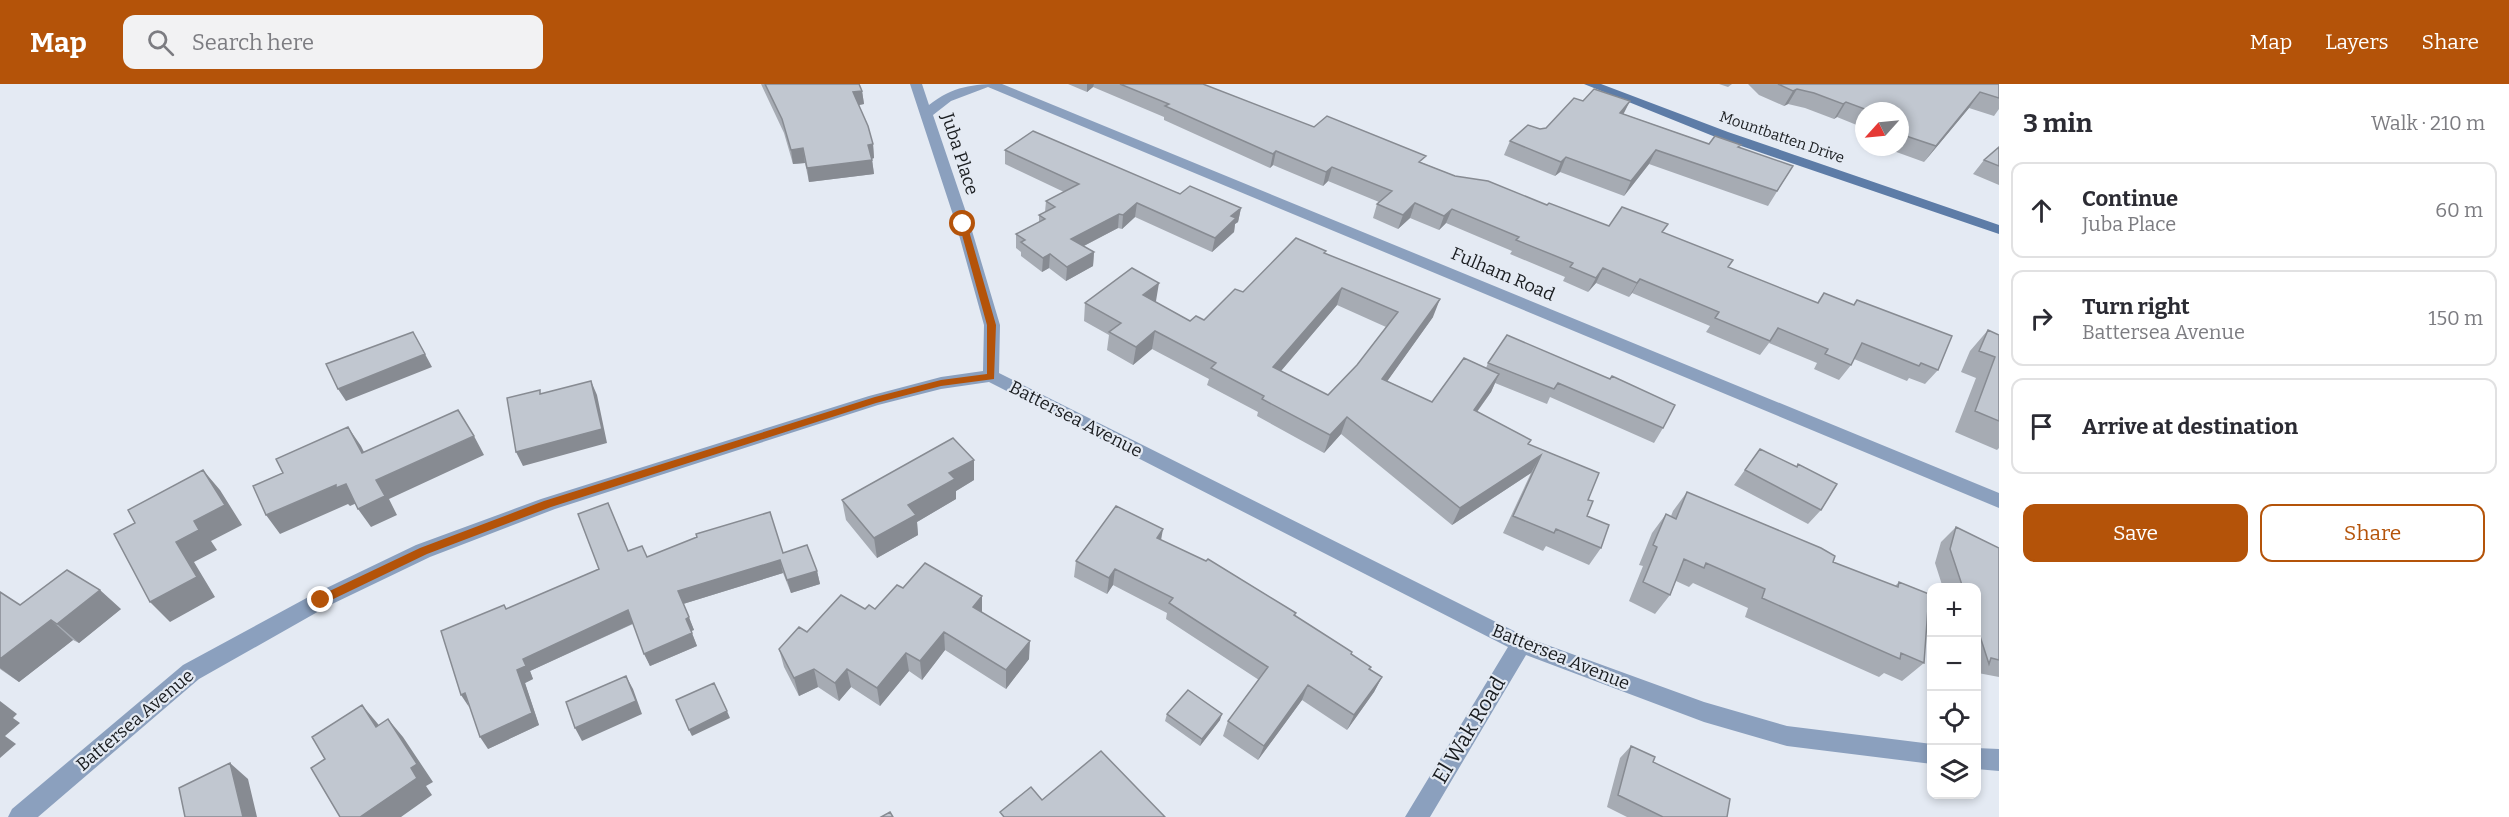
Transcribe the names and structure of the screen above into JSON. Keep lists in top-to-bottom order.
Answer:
{
  "streets": {
    "main road": ["Mountbatten Drive"],
    "street": [
      "Juba Place",
      "Fulham Road",
      "Battersea Avenue",
      "El Wak Road"
    ]
  },
  "crossings": [
    ["Juba Place", "Battersea Avenue"],
    ["Battersea Avenue", "El Wak Road"]
  ],
  "north": "bottom left",
  "page": {
    "header": "Map",
    "search": "Search here",
    "nav": ["Map", "Layers", "Share"],
    "heading": ["3 min", "Walk · 210 m"],
    "list": [
      ["Continue", "Juba Place", "60 m"],
      ["Turn right", "Battersea Avenue", "150 m"],
      "Arrive at destination"
    ],
    "buttons": ["Save", "Share"],
    "map_buttons": ["+", "−"]
  }
}
